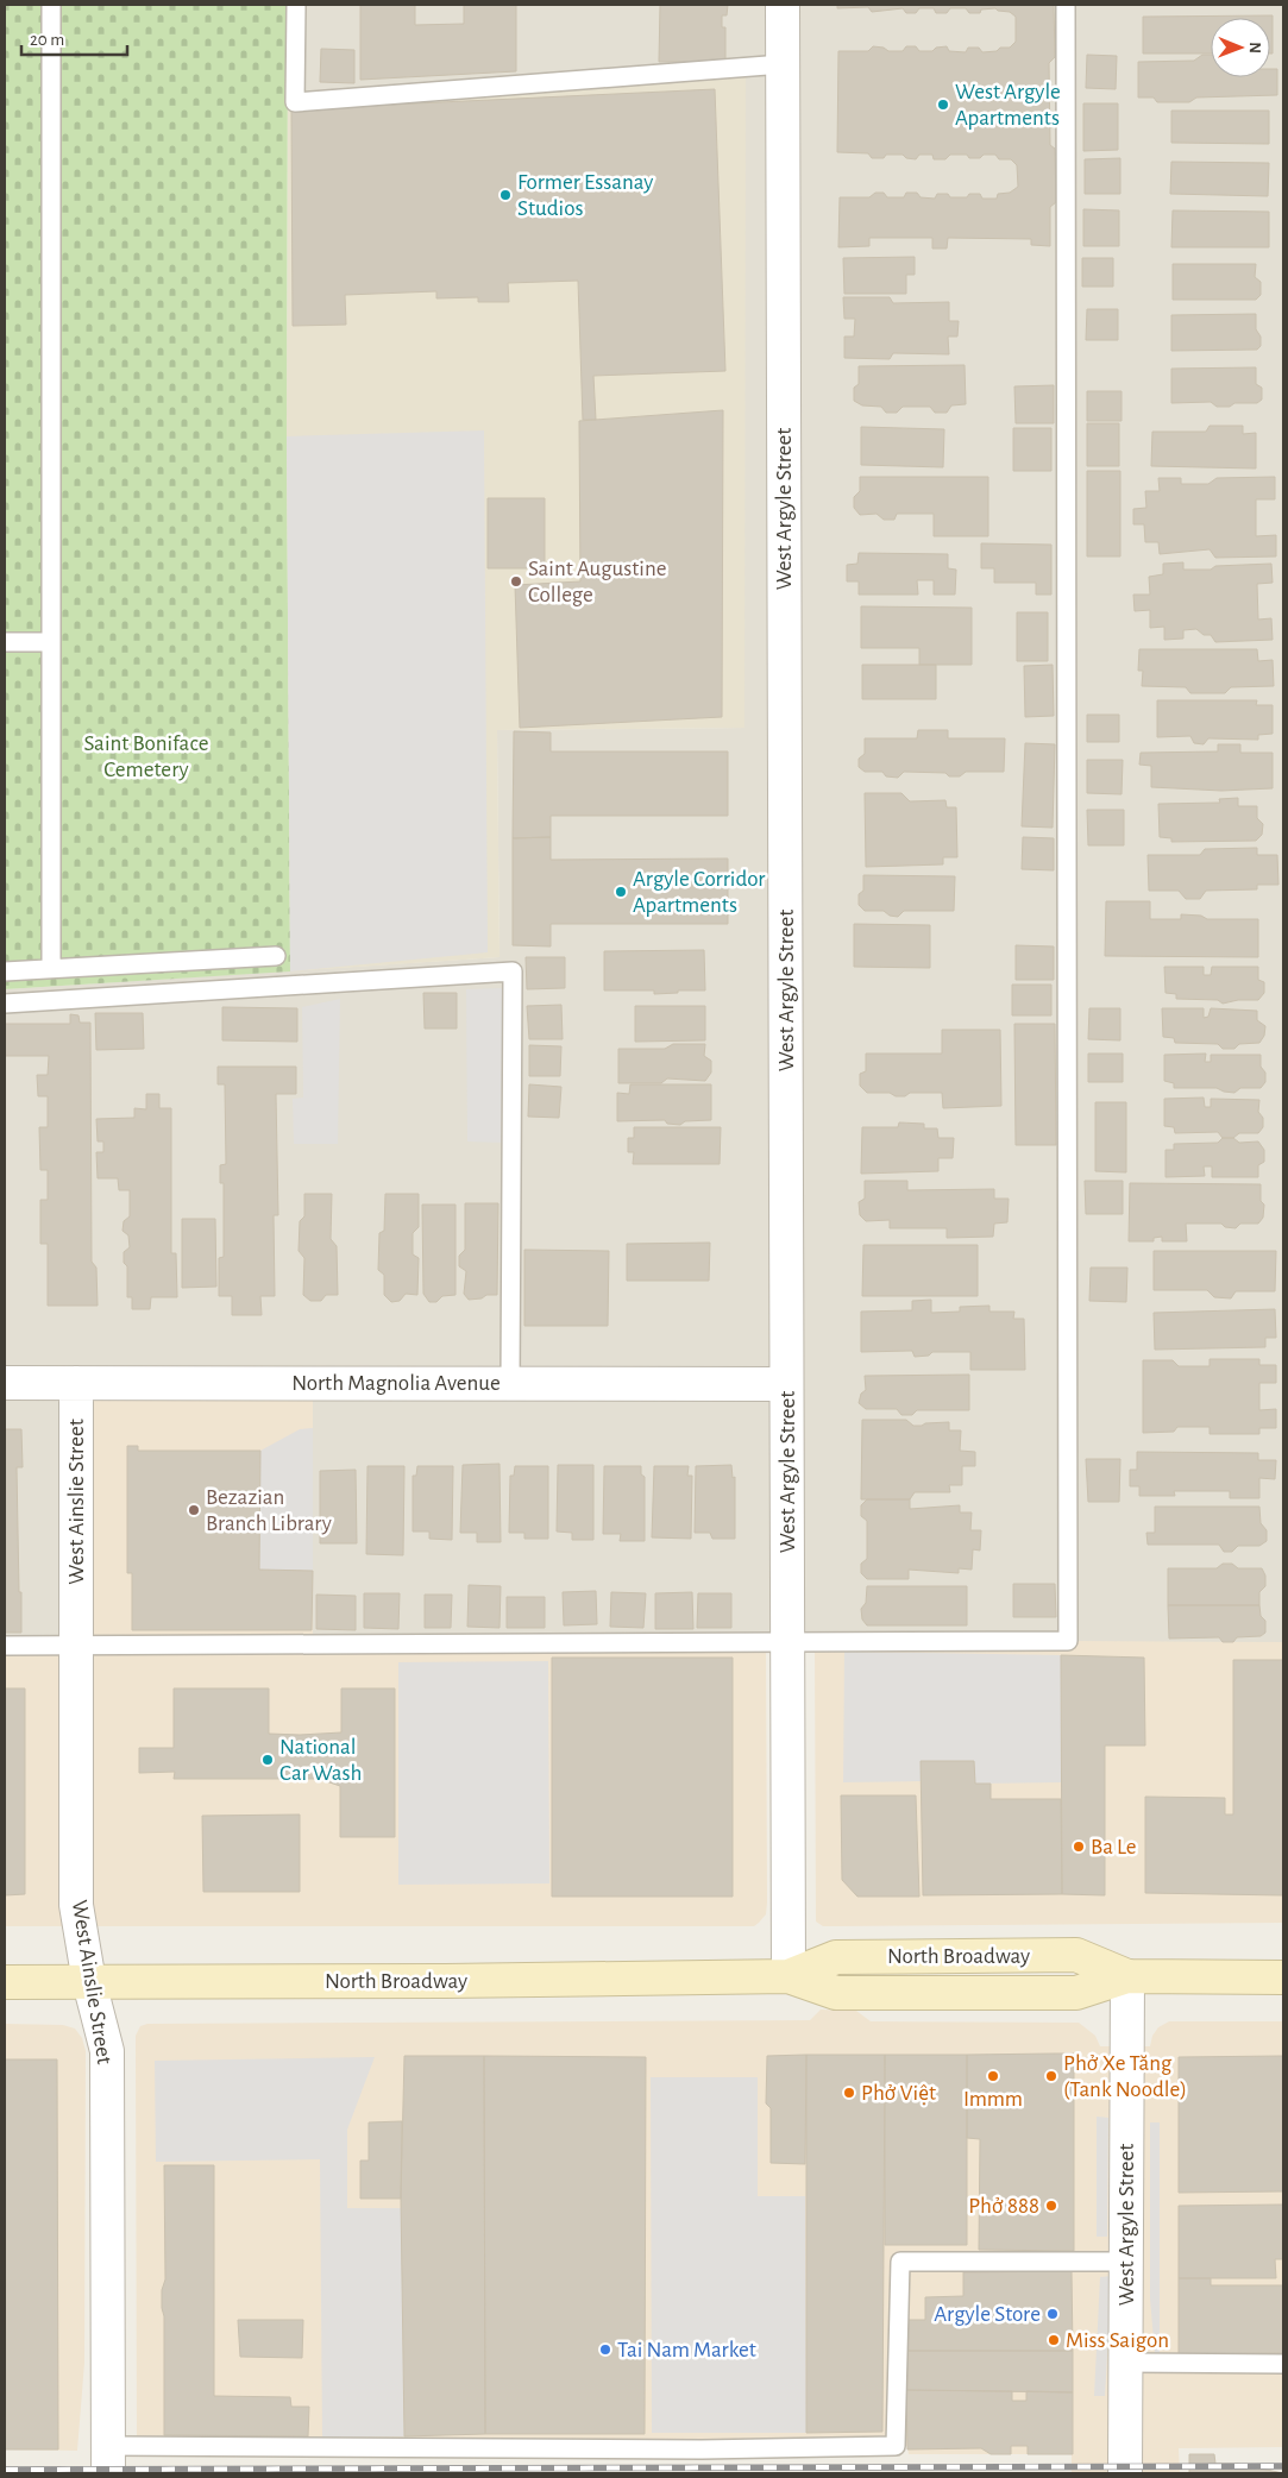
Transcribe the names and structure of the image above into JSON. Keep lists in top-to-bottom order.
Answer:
{
  "streets": {
    "main road": ["North Broadway"],
    "street": ["West Argyle Street", "North Magnolia Avenue", "West Ainslie Street"]
  },
  "crossings": [
    ["West Argyle Street", "North Magnolia Avenue"],
    ["West Argyle Street", "North Broadway"],
    ["North Magnolia Avenue", "West Ainslie Street"],
    ["West Ainslie Street", "North Broadway"]
  ],
  "parks": ["Saint Boniface Cemetery"],
  "places": [
    "West Argyle Apartments",
    "Former Essanay Studios",
    "Saint Augustine College",
    "Argyle Corridor Apartments",
    "Bezazian Branch Library",
    "National Car Wash",
    "Ba Le",
    "Immm",
    "Phở Xe Tăng (Tank Noodle)",
    "Phở Việt",
    "Phở 888",
    "Argyle Store",
    "Miss Saigon",
    "Tai Nam Market"
  ],
  "scale_bar": "20 m",
  "north": "right"
}
